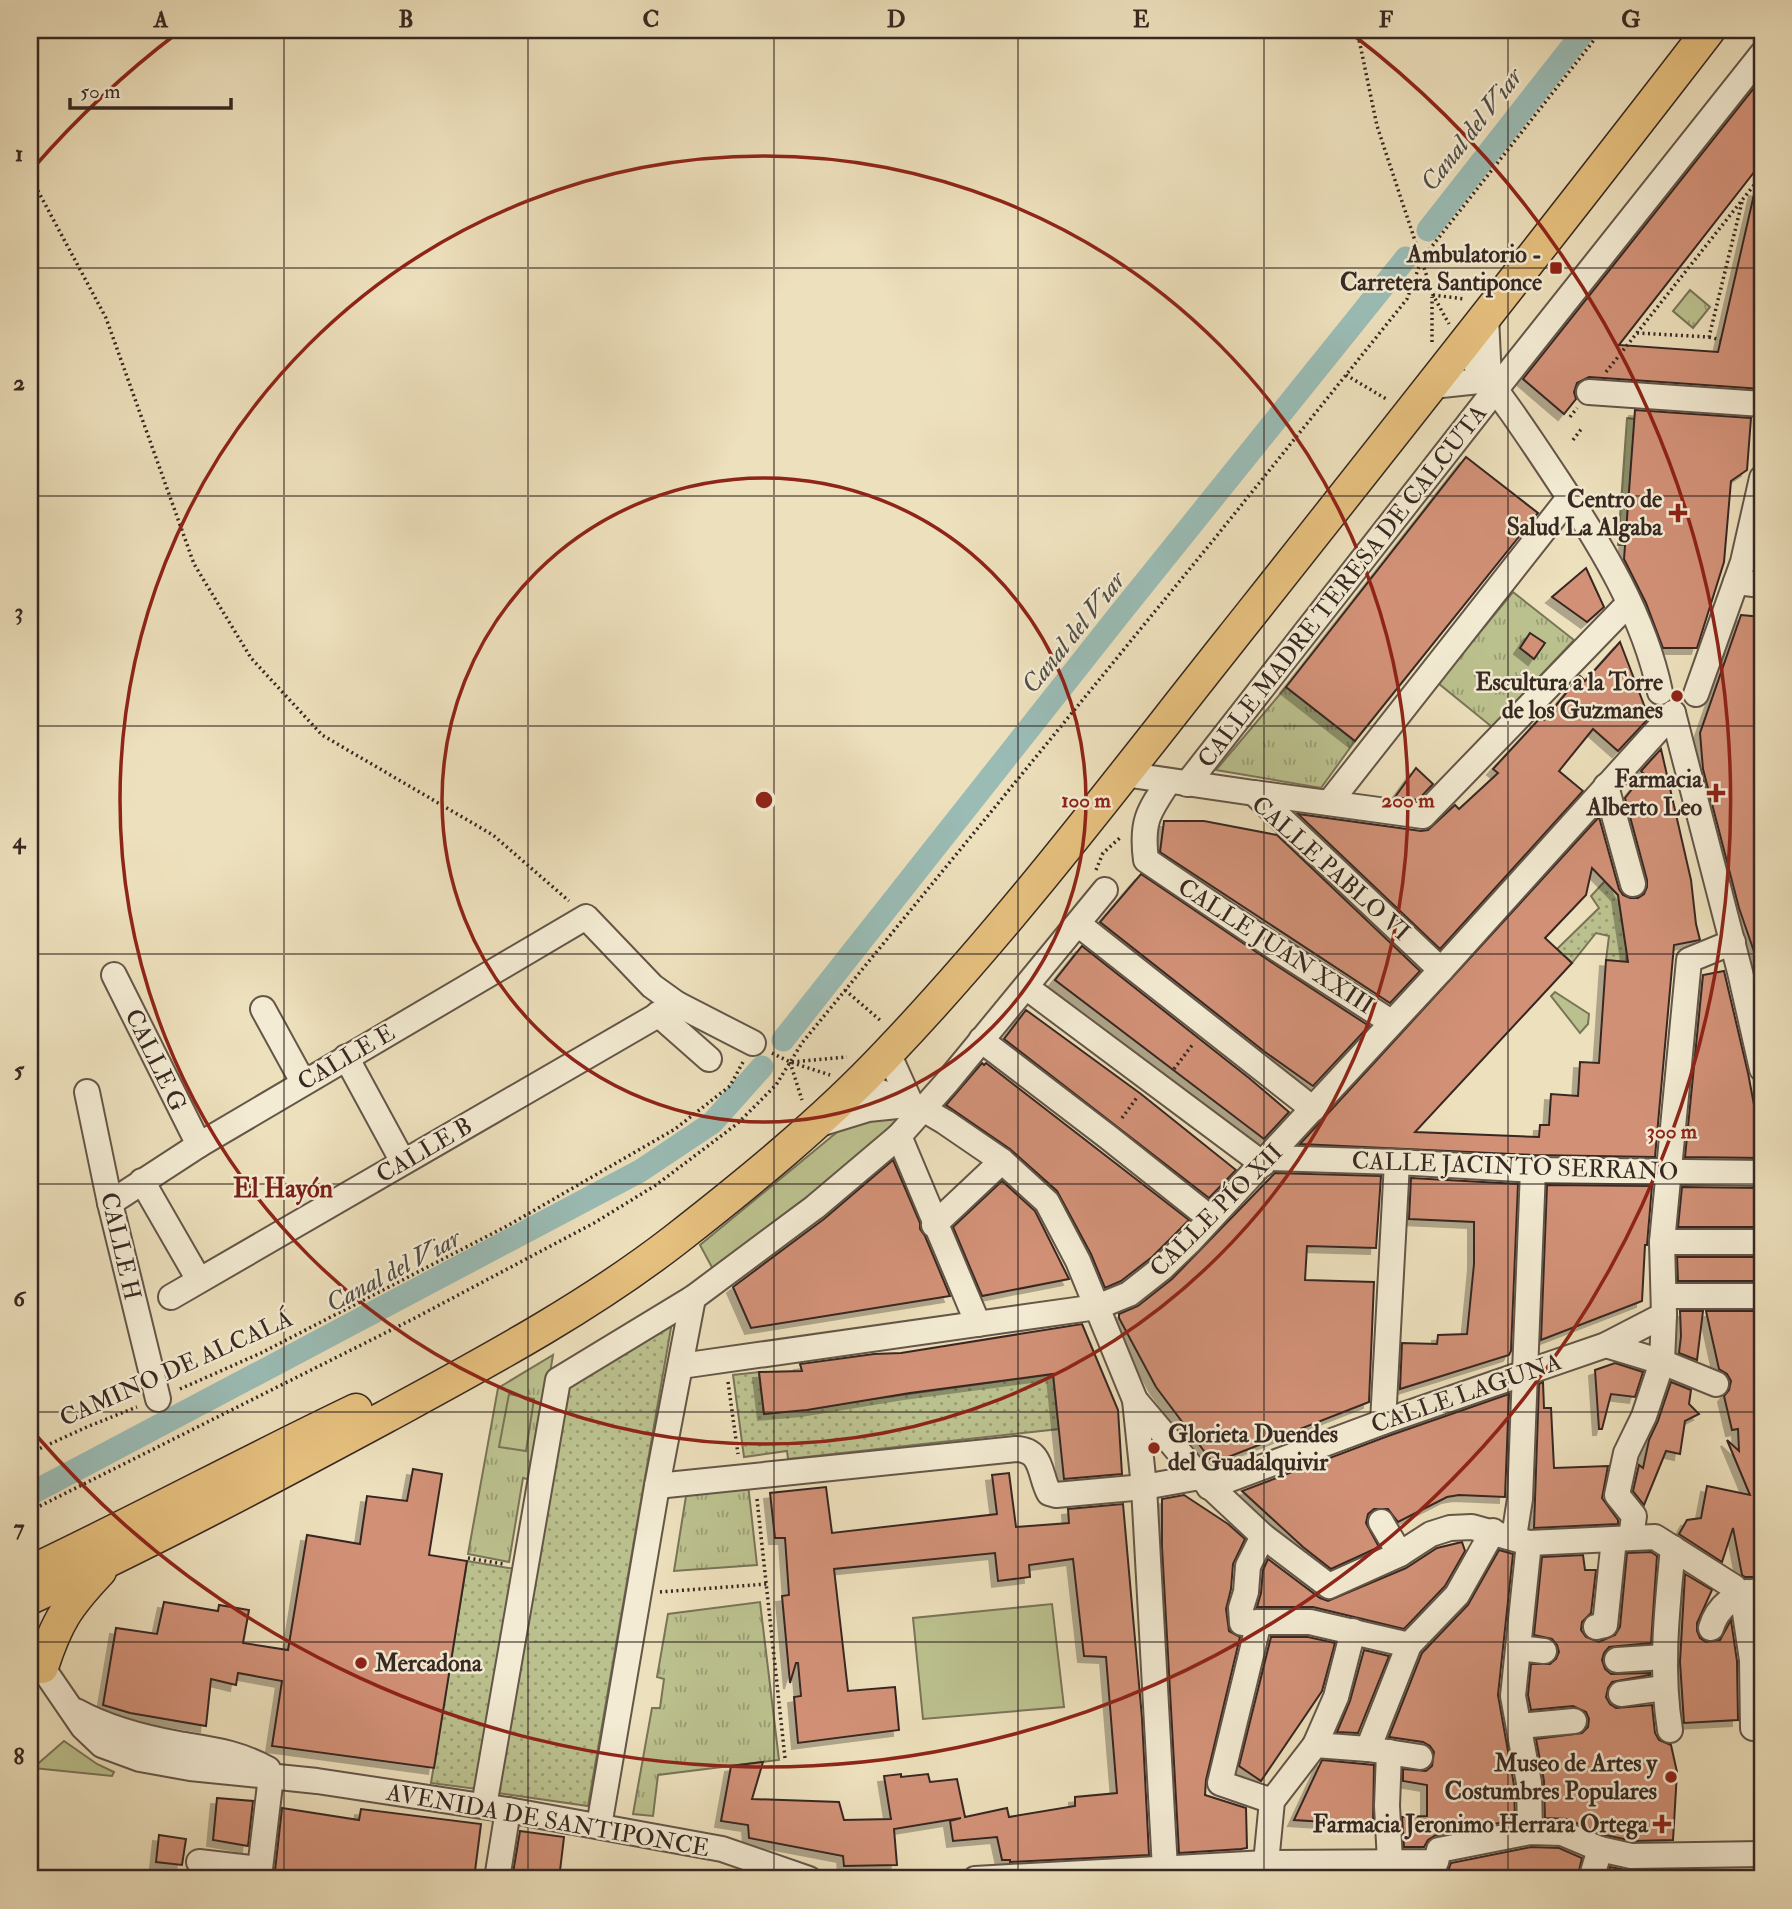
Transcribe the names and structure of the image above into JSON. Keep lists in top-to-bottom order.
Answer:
{
  "streets": {
    "street": [
      "CALLE MADRE TERESA DE CALCUTA",
      "CALLE PABLO VI",
      "CALLE JUAN XXIII",
      "CALLE E",
      "CALLE G",
      "CALLE B",
      "CALLE JACINTO SERRANO",
      "CALLE PÍO XII",
      "CALLE H",
      "CALLE LAGUNA",
      "AVENIDA DE SANTIPONCE"
    ],
    "path": ["CAMINO DE ALCALÁ"]
  },
  "crossings": [
    ["CALLE MADRE TERESA DE CALCUTA", "CALLE PABLO VI"],
    ["CALLE MADRE TERESA DE CALCUTA", "CALLE JUAN XXIII"],
    ["CALLE PABLO VI", "CALLE PÍO XII"],
    ["CALLE JUAN XXIII", "CALLE PÍO XII"],
    ["CALLE E", "CALLE G"],
    ["CALLE E", "CALLE H"],
    ["CALLE JACINTO SERRANO", "CALLE PÍO XII"],
    ["CALLE H", "CAMINO DE ALCALÁ"]
  ],
  "districts": ["El Hayón"],
  "water": ["Canal del Viar"],
  "places": {
    "transit": ["Ambulatorio - Carretera Santiponce"],
    "health": ["Centro de Salud La Algaba", "Farmacia Alberto Leo", "Farmacia Jeronimo Herrara Ortega"],
    "other": [
      "Escultura a la Torre de los Guzmanes",
      "Glorieta Duendes del Guadalquivir",
      "Mercadona",
      "Museo de Artes y Costumbres Populares"
    ]
  },
  "scale_bar": "50 m",
  "grid": {
    "columns": [
      "A",
      "B",
      "C",
      "D",
      "E",
      "F",
      "G"
    ],
    "rows": [
      "1",
      "2",
      "3",
      "4",
      "5",
      "6",
      "7",
      "8"
    ]
  },
  "rings": ["100 m", "200 m", "300 m"]
}
